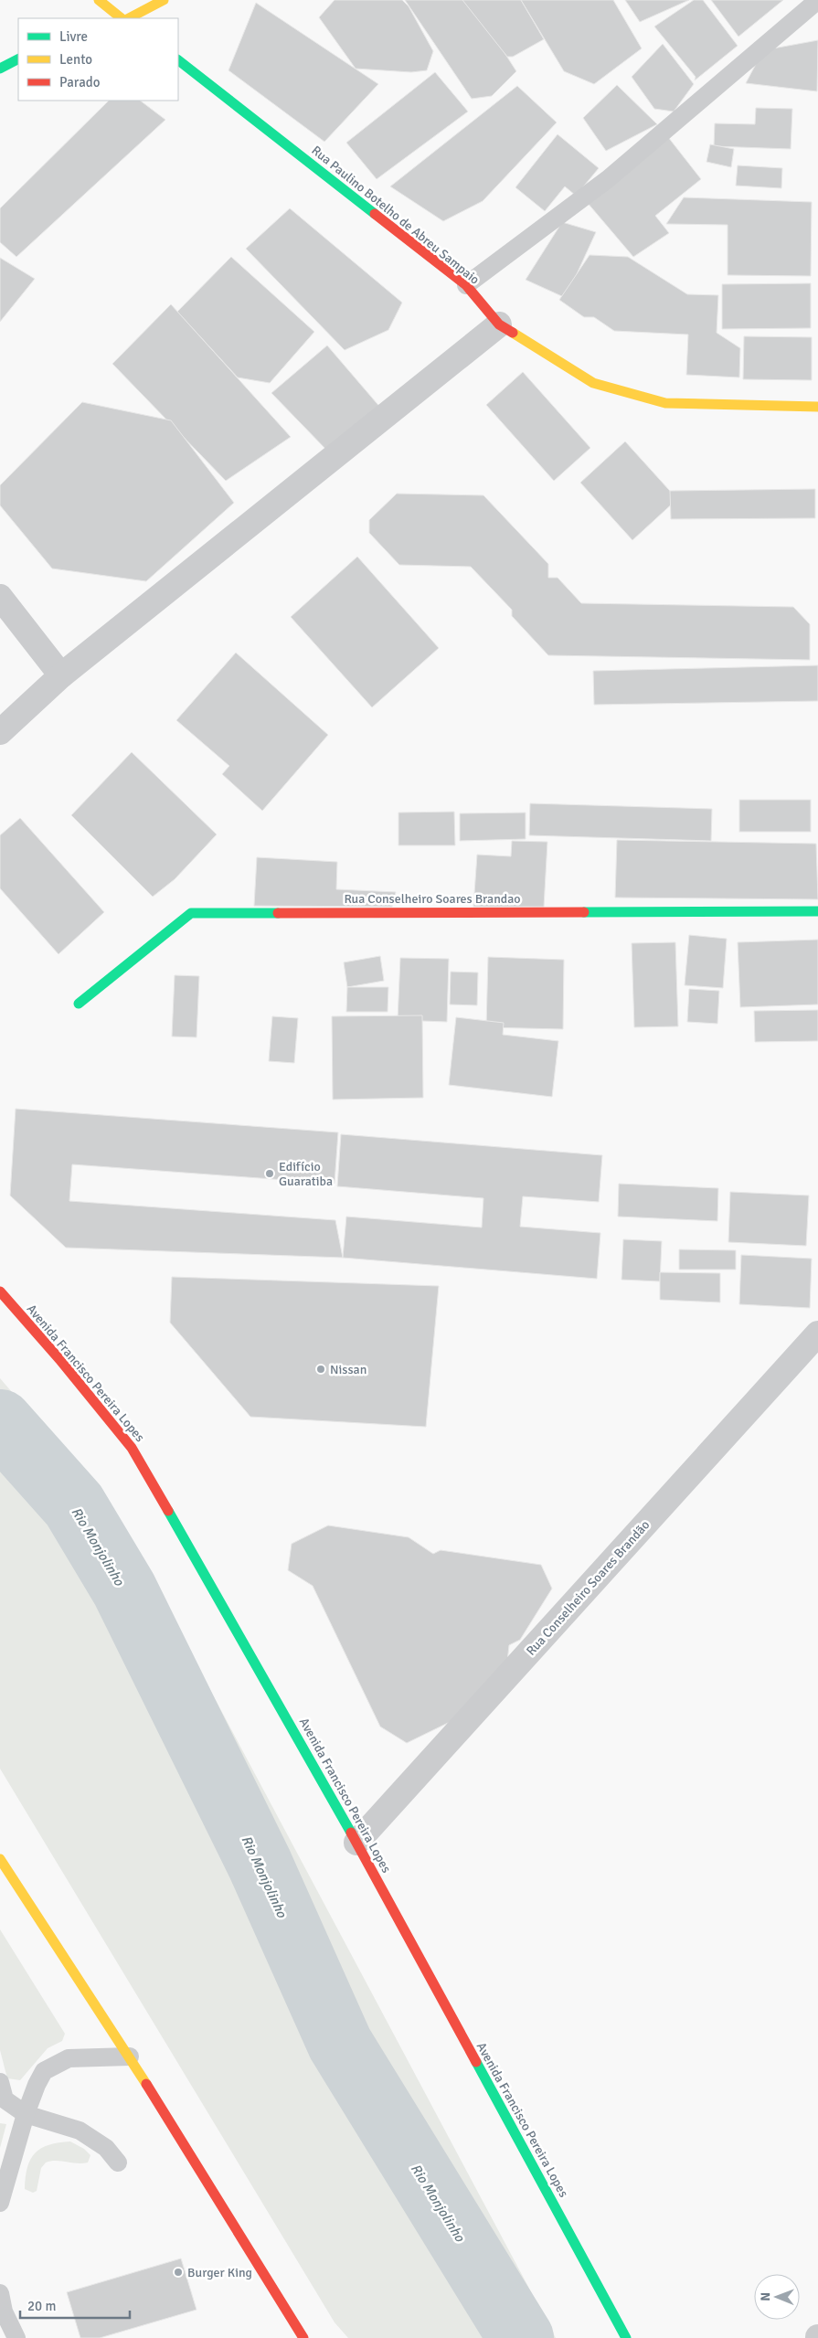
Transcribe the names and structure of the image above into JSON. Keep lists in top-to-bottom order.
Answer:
{
  "streets": {
    "main road": ["Rua Paulino Botelho de Abreu Sampaio", "Rua Conselheiro Soares Brandao", "Avenida Francisco Pereira Lopes"],
    "street": ["Rua Conselheiro Soares Brandão"]
  },
  "crossings": [
    ["Avenida Francisco Pereira Lopes", "Rua Conselheiro Soares Brandão"]
  ],
  "water": ["Rio Monjolinho"],
  "places": ["Edifício Guaratiba", "Nissan", "Burger King"],
  "legend": ["Livre", "Lento", "Parado"],
  "scale_bar": "20 m",
  "north": "left"
}
